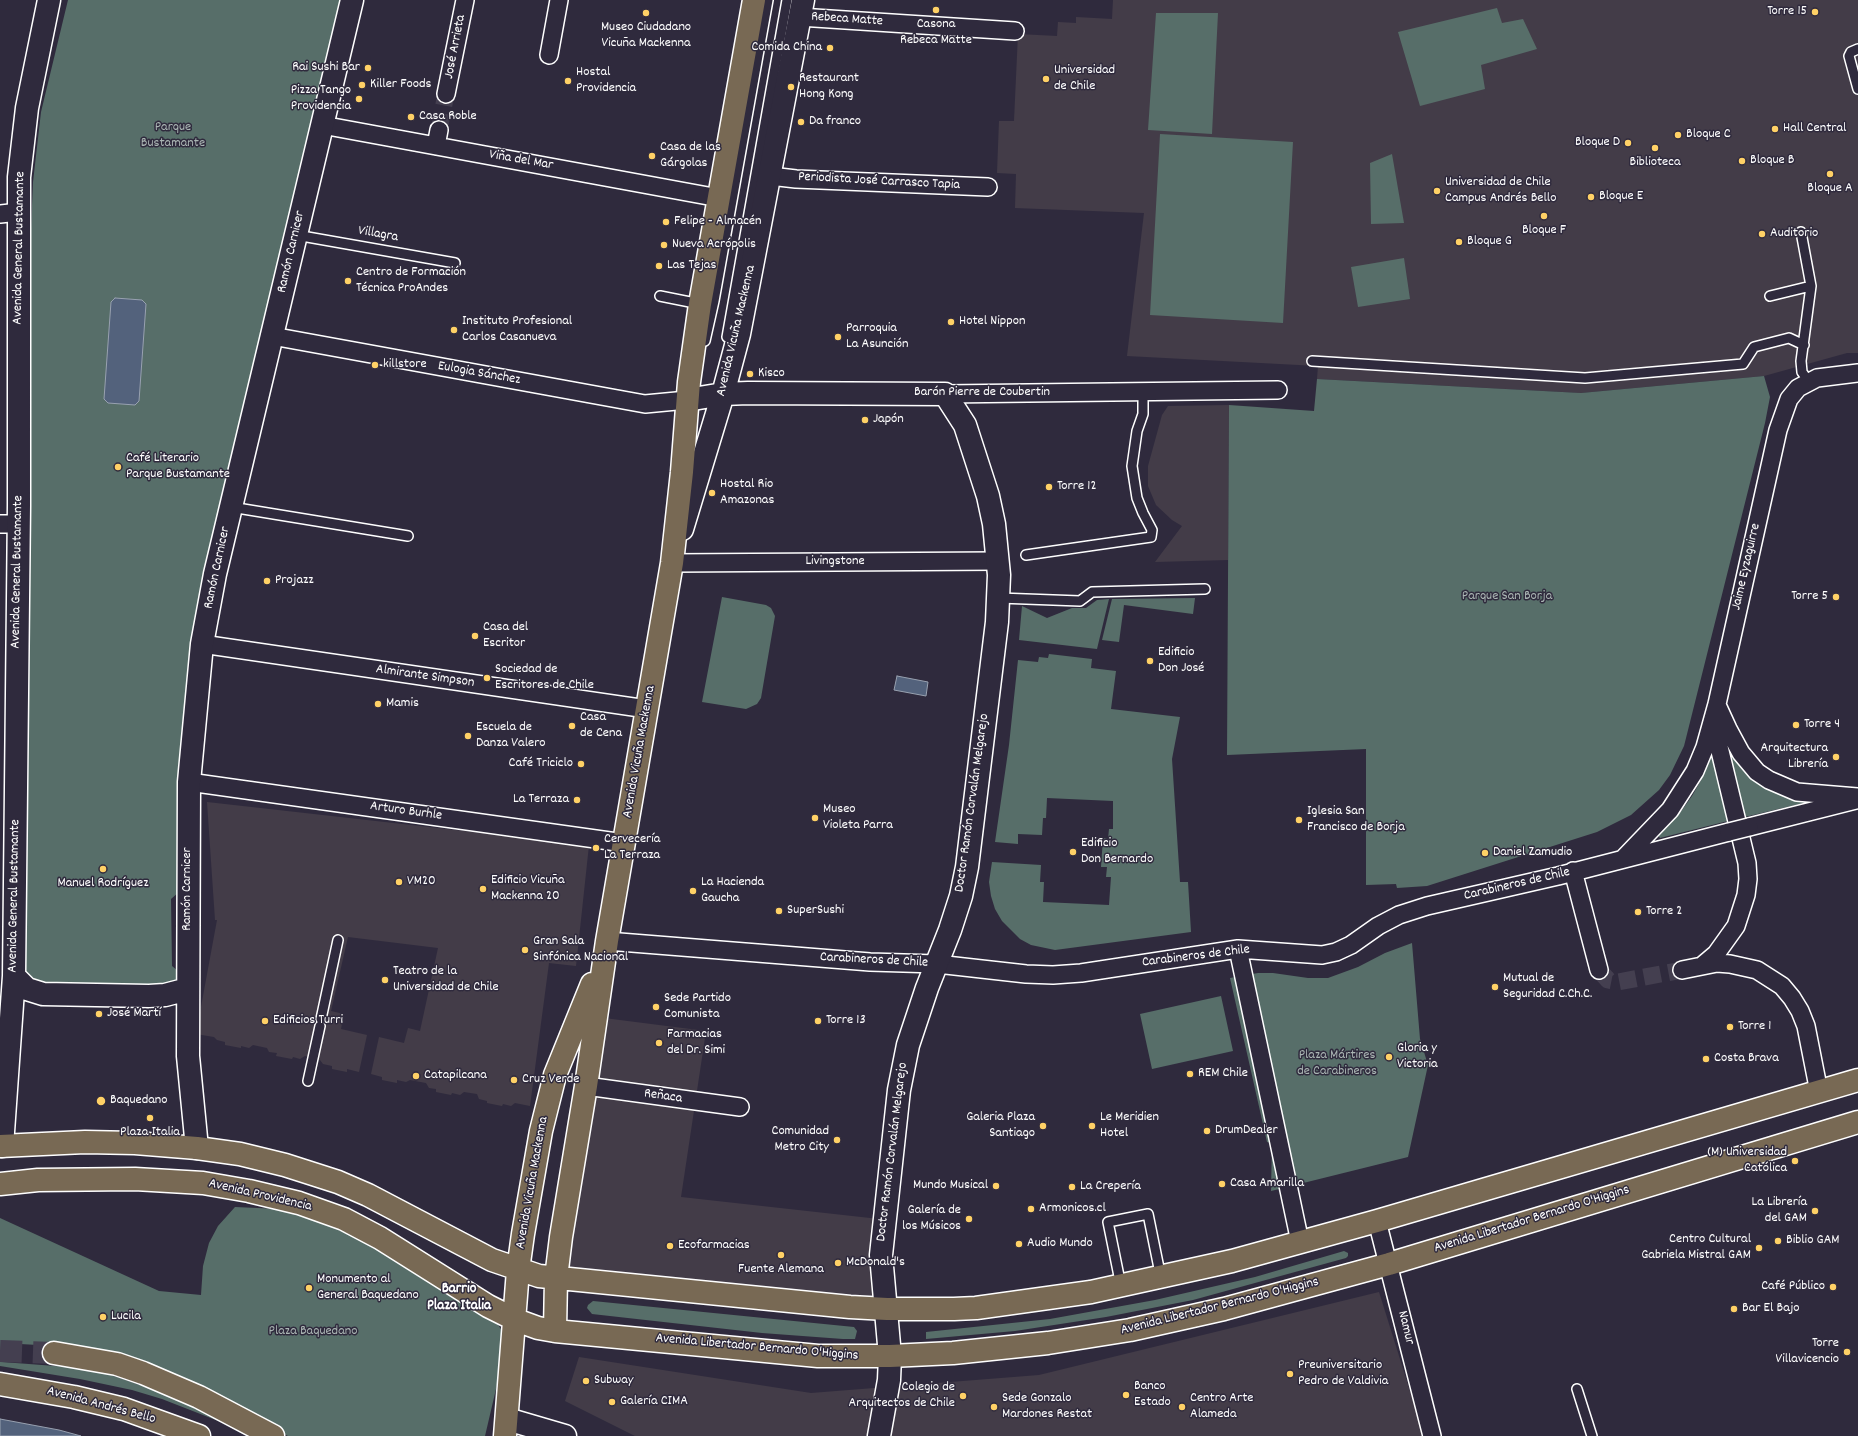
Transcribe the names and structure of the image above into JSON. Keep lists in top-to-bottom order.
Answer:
{
  "streets": {
    "main road": [
      "Avenida General Bustamante",
      "Ramón Carnicer",
      "Avenida Vicuña Mackenna",
      "Barón Pierre de Coubertin",
      "Doctor Ramón Corvalán Melgarejo",
      "Avenida Providencia",
      "Avenida Libertador Bernardo O'Higgins",
      "Avenida Andrés Bello"
    ],
    "street": [
      "Rebeca Matte",
      "José Arrieta",
      "Viña del Mar",
      "Periodista José Carrasco Tapia",
      "Eulogia Sánchez",
      "Livingstone",
      "Jaime Eyzaguirre",
      "Almirante Simpson",
      "Arturo Burhle",
      "Carabineros de Chile",
      "Reñaca",
      "Namur"
    ],
    "lane": ["Villagra"]
  },
  "crossings": [
    ["Rebeca Matte", "Avenida Vicuña Mackenna"],
    ["Viña del Mar", "Ramón Carnicer"],
    ["Viña del Mar", "Avenida Vicuña Mackenna"],
    ["Periodista José Carrasco Tapia", "Avenida Vicuña Mackenna"],
    ["Villagra", "Ramón Carnicer"],
    ["Ramón Carnicer", "Eulogia Sánchez"],
    ["Ramón Carnicer", "Almirante Simpson"],
    ["Ramón Carnicer", "Arturo Burhle"],
    ["Avenida Vicuña Mackenna", "Eulogia Sánchez"],
    ["Avenida Vicuña Mackenna", "Barón Pierre de Coubertin"],
    ["Avenida Vicuña Mackenna", "Livingstone"],
    ["Avenida Vicuña Mackenna", "Almirante Simpson"],
    ["Avenida Vicuña Mackenna", "Arturo Burhle"],
    ["Avenida Vicuña Mackenna", "Carabineros de Chile"],
    ["Avenida Vicuña Mackenna", "Reñaca"],
    ["Avenida Vicuña Mackenna", "Avenida Providencia"],
    ["Avenida Vicuña Mackenna", "Avenida Libertador Bernardo O'Higgins"],
    ["Eulogia Sánchez", "Barón Pierre de Coubertin"],
    ["Barón Pierre de Coubertin", "Doctor Ramón Corvalán Melgarejo"],
    ["Livingstone", "Doctor Ramón Corvalán Melgarejo"],
    ["Jaime Eyzaguirre", "Carabineros de Chile"],
    ["Doctor Ramón Corvalán Melgarejo", "Carabineros de Chile"],
    ["Doctor Ramón Corvalán Melgarejo", "Avenida Libertador Bernardo O'Higgins"],
    ["Avenida Providencia", "Avenida Libertador Bernardo O'Higgins"],
    ["Avenida Libertador Bernardo O'Higgins", "Namur"]
  ],
  "districts": ["Barrio Plaza Italia"],
  "parks": [
    "Parque Bustamante",
    "Parque San Borja",
    "Plaza Mártires de Carabineros",
    "Plaza Baquedano"
  ],
  "places": [
    "Casona Rebeca Matte",
    "Torre 15",
    "Museo Ciudadano Vicuña Mackenna",
    "Comida China",
    "Rai Sushi Bar",
    "Universidad de Chile",
    "Hostal Providencia",
    "Killer Foods",
    "Restaurant Hong Kong",
    "Pizza Tango Providencia",
    "Casa Roble",
    "Da franco",
    "Hall Central",
    "Bloque C",
    "Bloque D",
    "Biblioteca",
    "Casa de las Gárgolas",
    "Bloque B",
    "Bloque A",
    "Universidad de Chile Campus Andrés Bello",
    "Bloque E",
    "Bloque F",
    "Felipe - Almacén",
    "Auditorio",
    "Bloque G",
    "Nueva Acrópolis",
    "Las Tejas",
    "Centro de Formación Técnica ProAndes",
    "Hotel Nippon",
    "Instituto Profesional Carlos Casanueva",
    "Parroquia La Asunción",
    "killstore",
    "Kisco",
    "Japón",
    "Café Literario Parque Bustamante",
    "Torre 12",
    "Hostal Rio Amazonas",
    "Projazz",
    "Torre 5",
    "Casa del Escritor",
    "Edificio Don José",
    "Sociedad de Escritores de Chile",
    "Mamis",
    "Torre 4",
    "Casa de Cena",
    "Escuela de Danza Valero",
    "Arquitectura Librería",
    "Café Triciclo",
    "La Terraza",
    "Museo Violeta Parra",
    "Iglesia San Francisco de Borja",
    "Cervecería La Terraza",
    "Edificio Don Bernardo",
    "Daniel Zamudio",
    "Manuel Rodríguez",
    "VM20",
    "Edificio Vicuña Mackenna 20",
    "La Hacienda Gaucha",
    "SuperSushi",
    "Torre 2",
    "Gran Sala Sinfónica Nacional",
    "Teatro de la Universidad de Chile",
    "Mutual de Seguridad C.Ch.C.",
    "Sede Partido Comunista",
    "José Martí",
    "Edificios Turri",
    "Torre 13",
    "Torre 1",
    "Farmacias del Dr. Simi",
    "Gloria y Victoria",
    "Costa Brava",
    "REM Chile",
    "Catapilcana",
    "Cruz Verde",
    "Baquedano",
    "Plaza Italia",
    "Galeria Plaza Santiago",
    "Le Meridien Hotel",
    "DrumDealer",
    "Comunidad Metro City",
    "(M) Universidad Católica",
    "Casa Amarilla",
    "Mundo Musical",
    "La Crepería",
    "Armonicos.cl",
    "La Librería del GAM",
    "Galería de los Músicos",
    "Biblio GAM",
    "Audio Mundo",
    "Ecofarmacias",
    "Centro Cultural Gabriela Mistral GAM",
    "Fuente Alemana",
    "McDonald's",
    "Café Público",
    "Monumento al General Baquedano",
    "Bar El Bajo",
    "Lucila",
    "Torre Villavicencio",
    "Preuniversitario Pedro de Valdivia",
    "Subway",
    "Banco Estado",
    "Colegio de Arquitectos de Chile",
    "Galería CIMA",
    "Sede Gonzalo Mardones Restat",
    "Centro Arte Alameda"
  ]
}
